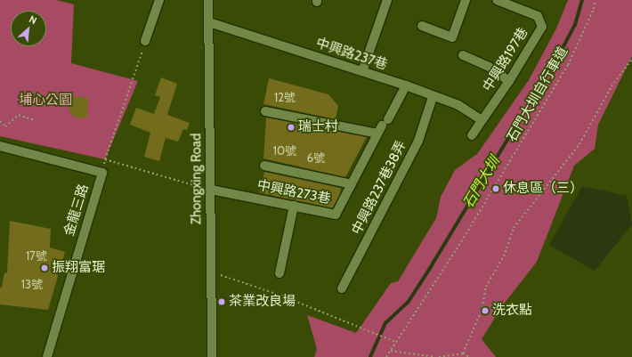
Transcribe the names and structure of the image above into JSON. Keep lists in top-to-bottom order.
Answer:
{
  "streets": {
    "street": [
      "中興路237巷",
      "中興路197巷",
      "Zhongxing Road",
      "中興路237巷38弄",
      "中興路273巷",
      "金龍三路"
    ],
    "path": ["石門大圳自行車道"]
  },
  "crossings": [
    ["中興路237巷", "中興路197巷"],
    ["中興路237巷", "Zhongxing Road"],
    ["中興路237巷", "中興路237巷38弄"],
    ["中興路237巷", "中興路273巷"],
    ["Zhongxing Road", "中興路273巷"]
  ],
  "water": ["石門大圳"],
  "parks": ["埔心公園"],
  "places": [
    "瑞士村",
    "休息區（三）",
    "振翔富琚",
    "茶業改良場",
    "洗衣點"
  ],
  "house_numbers": [
    "12號",
    "10號",
    "6號",
    "17號",
    "13號"
  ],
  "north": "top right"
}
